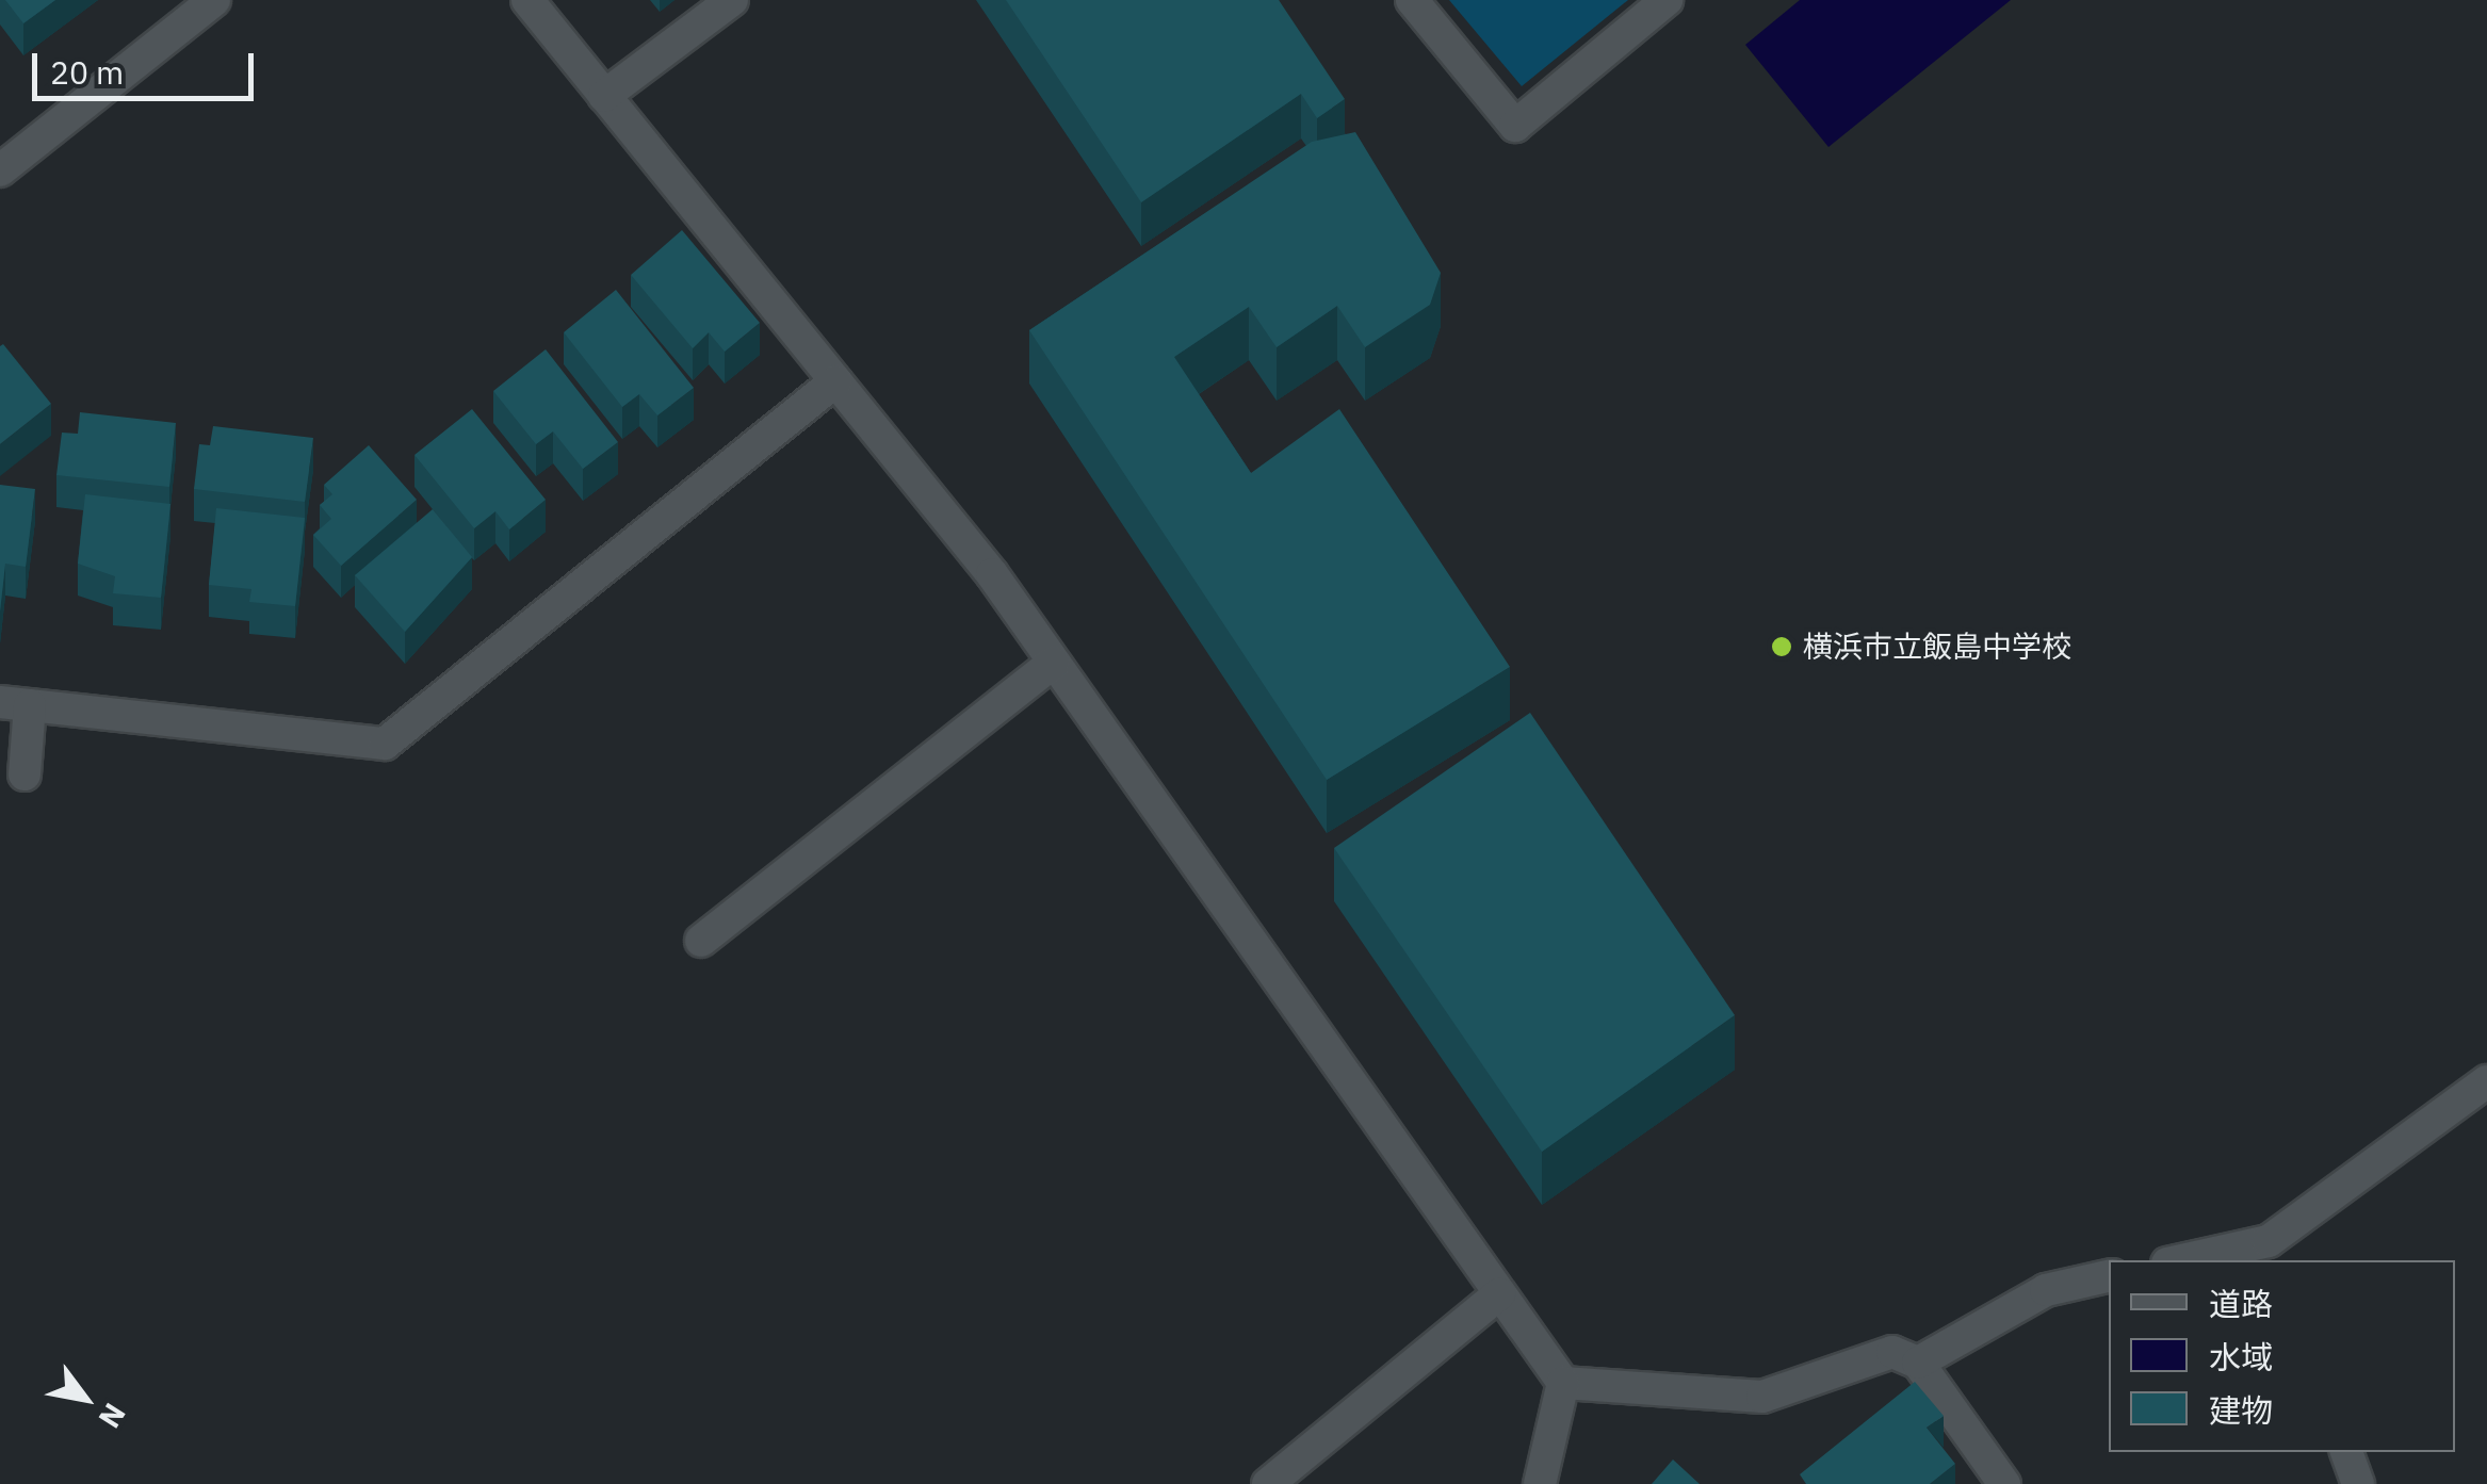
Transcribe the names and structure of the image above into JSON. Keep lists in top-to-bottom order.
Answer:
{
  "places": ["横浜市立飯島中学校"],
  "legend": ["道路", "水域", "建物"],
  "scale_bar": "20 m",
  "north": "bottom right"
}
